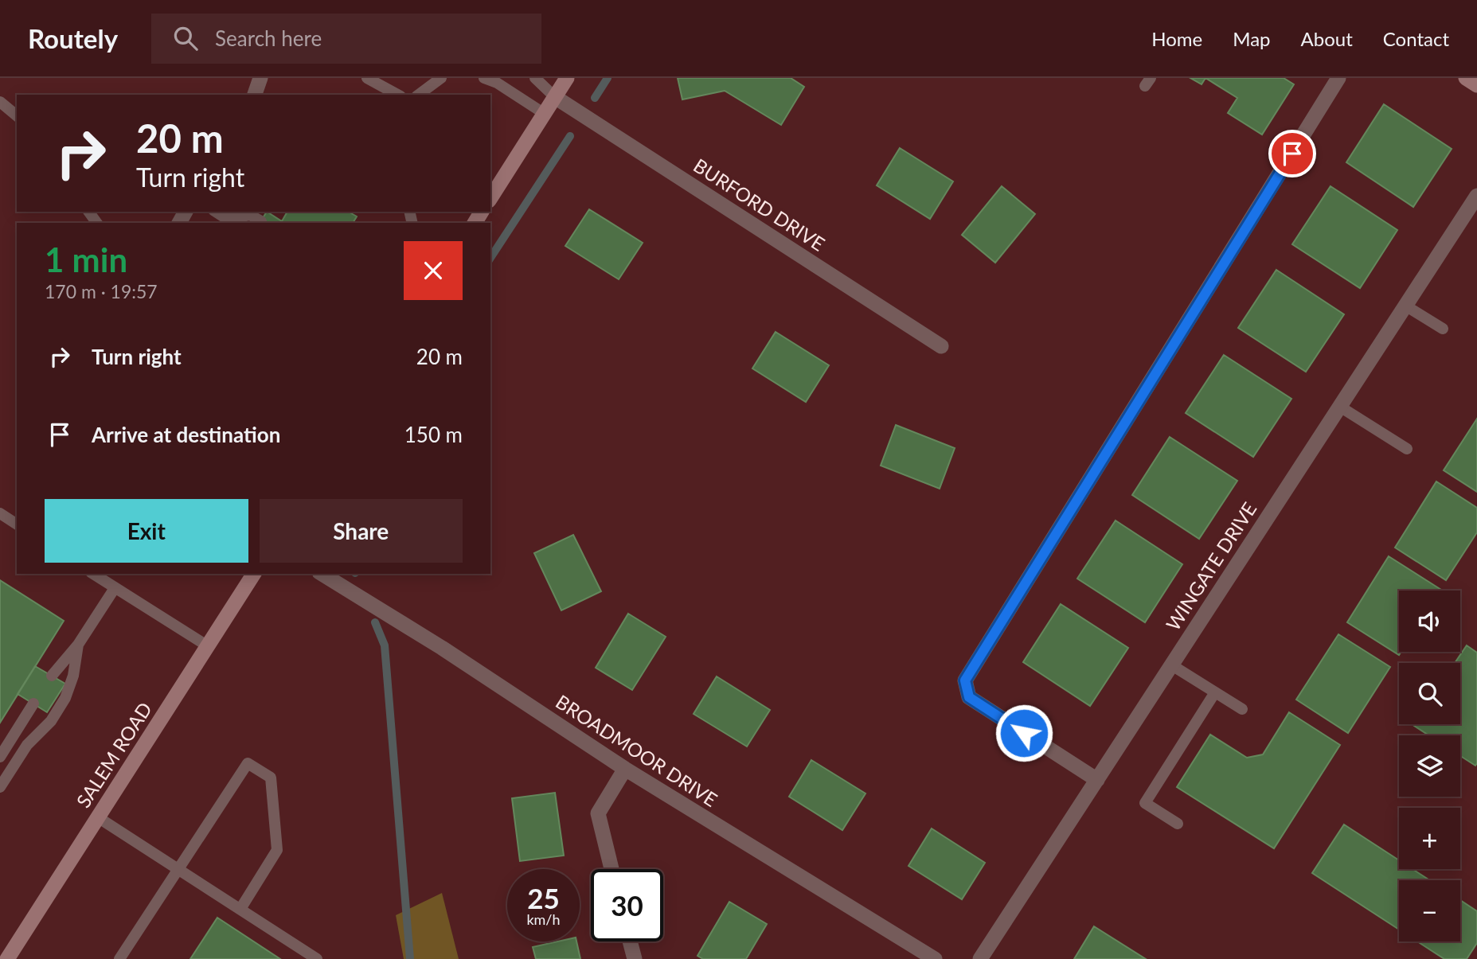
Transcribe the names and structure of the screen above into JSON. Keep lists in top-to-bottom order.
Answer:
{
  "streets": {
    "main road": ["SALEM ROAD"],
    "street": ["BURFORD DRIVE", "WINGATE DRIVE", "BROADMOOR DRIVE"]
  },
  "page": {
    "header": "Routely",
    "search": "Search here",
    "nav": [
      "Home",
      "Map",
      "About",
      "Contact"
    ],
    "turn": ["20 m", "Turn right"],
    "heading": ["1 min", "170 m · 19:57"],
    "list": [
      {
        "name": "Turn right",
        "value": "20 m"
      },
      {
        "name": "Arrive at destination",
        "value": "150 m"
      }
    ],
    "buttons": ["Exit", "Share"],
    "map_buttons": ["+", "−"],
    "speed": "25 km/h",
    "limit": "30"
  }
}
